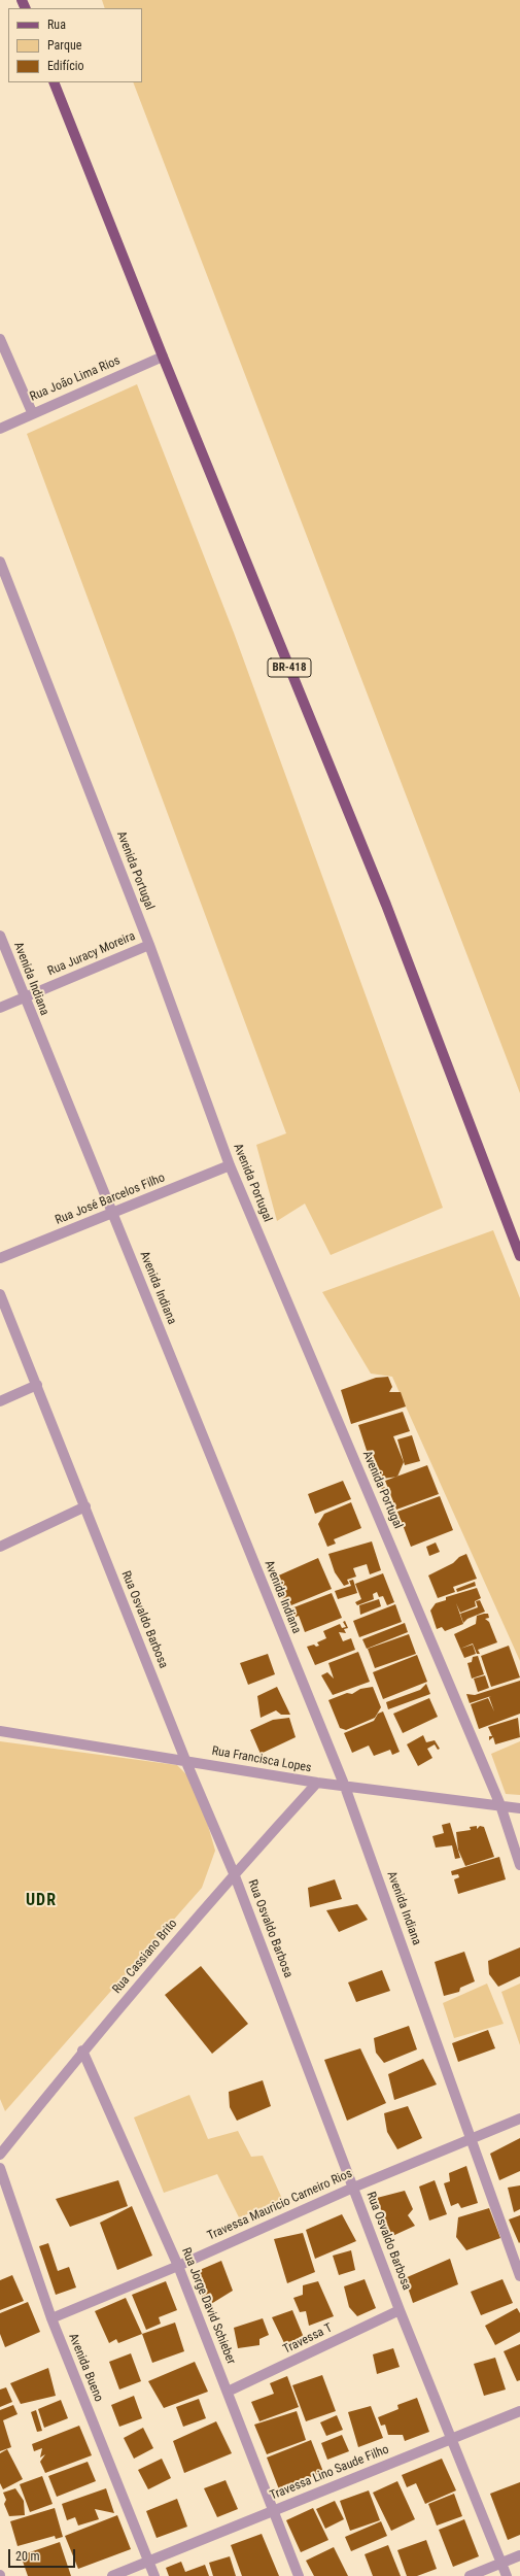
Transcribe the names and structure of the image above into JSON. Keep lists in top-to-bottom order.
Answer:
{
  "streets": {
    "main road": ["BR-418"],
    "street": [
      "Rua João Lima Rios",
      "Avenida Portugal",
      "Rua Juracy Moreira",
      "Avenida Indiana",
      "Rua José Barcelos Filho",
      "Rua Osvaldo Barbosa",
      "Rua Francisca Lopes",
      "Rua Cassiano Brito",
      "Travessa Mauricio Carneiro Rios",
      "Rua Jorge David Schieber",
      "Travessa T",
      "Avenida Bueno",
      "Travessa Lino Saude Filho"
    ]
  },
  "crossings": [
    ["Rua João Lima Rios", "BR-418"],
    ["Avenida Portugal", "Rua Juracy Moreira"],
    ["Avenida Portugal", "Rua José Barcelos Filho"],
    ["Avenida Portugal", "Rua Francisca Lopes"],
    ["Rua Juracy Moreira", "Avenida Indiana"],
    ["Avenida Indiana", "Rua José Barcelos Filho"],
    ["Avenida Indiana", "Rua Francisca Lopes"],
    ["Avenida Indiana", "Travessa Mauricio Carneiro Rios"],
    ["Rua Osvaldo Barbosa", "Rua Francisca Lopes"],
    ["Rua Osvaldo Barbosa", "Rua Cassiano Brito"],
    ["Rua Osvaldo Barbosa", "Travessa Mauricio Carneiro Rios"],
    ["Rua Osvaldo Barbosa", "Travessa T"],
    ["Rua Osvaldo Barbosa", "Travessa Lino Saude Filho"],
    ["Rua Francisca Lopes", "Rua Cassiano Brito"],
    ["Rua Cassiano Brito", "Rua Jorge David Schieber"],
    ["Travessa Mauricio Carneiro Rios", "Rua Jorge David Schieber"],
    ["Travessa Mauricio Carneiro Rios", "Avenida Bueno"],
    ["Rua Jorge David Schieber", "Travessa T"],
    ["Rua Jorge David Schieber", "Travessa Lino Saude Filho"],
    ["Avenida Bueno", "Travessa Lino Saude Filho"]
  ],
  "districts": ["UDR"],
  "legend": ["Rua", "Parque", "Edifício"],
  "scale_bar": "20 m"
}
